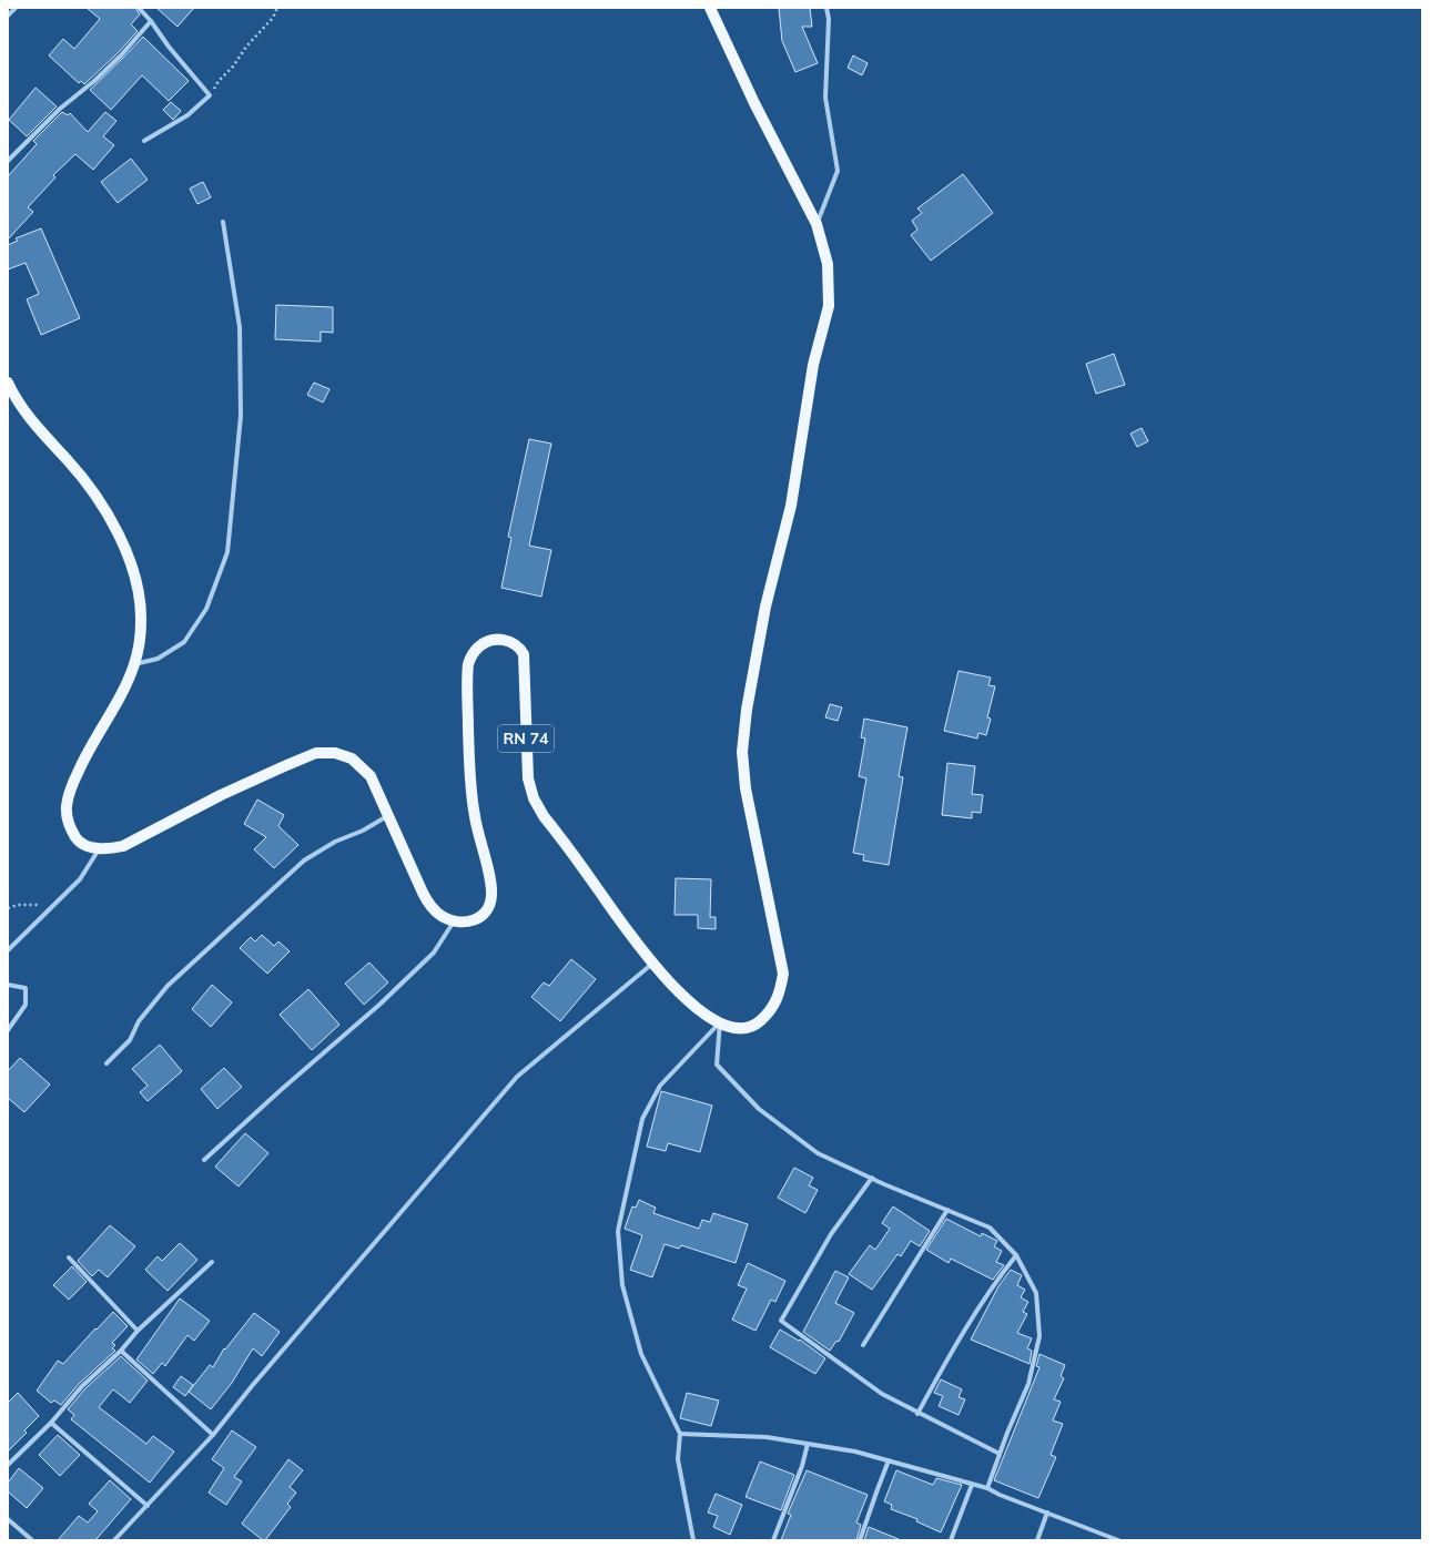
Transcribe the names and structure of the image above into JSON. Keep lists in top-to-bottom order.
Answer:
{
  "streets": {
    "main road": ["RN 74"]
  }
}
